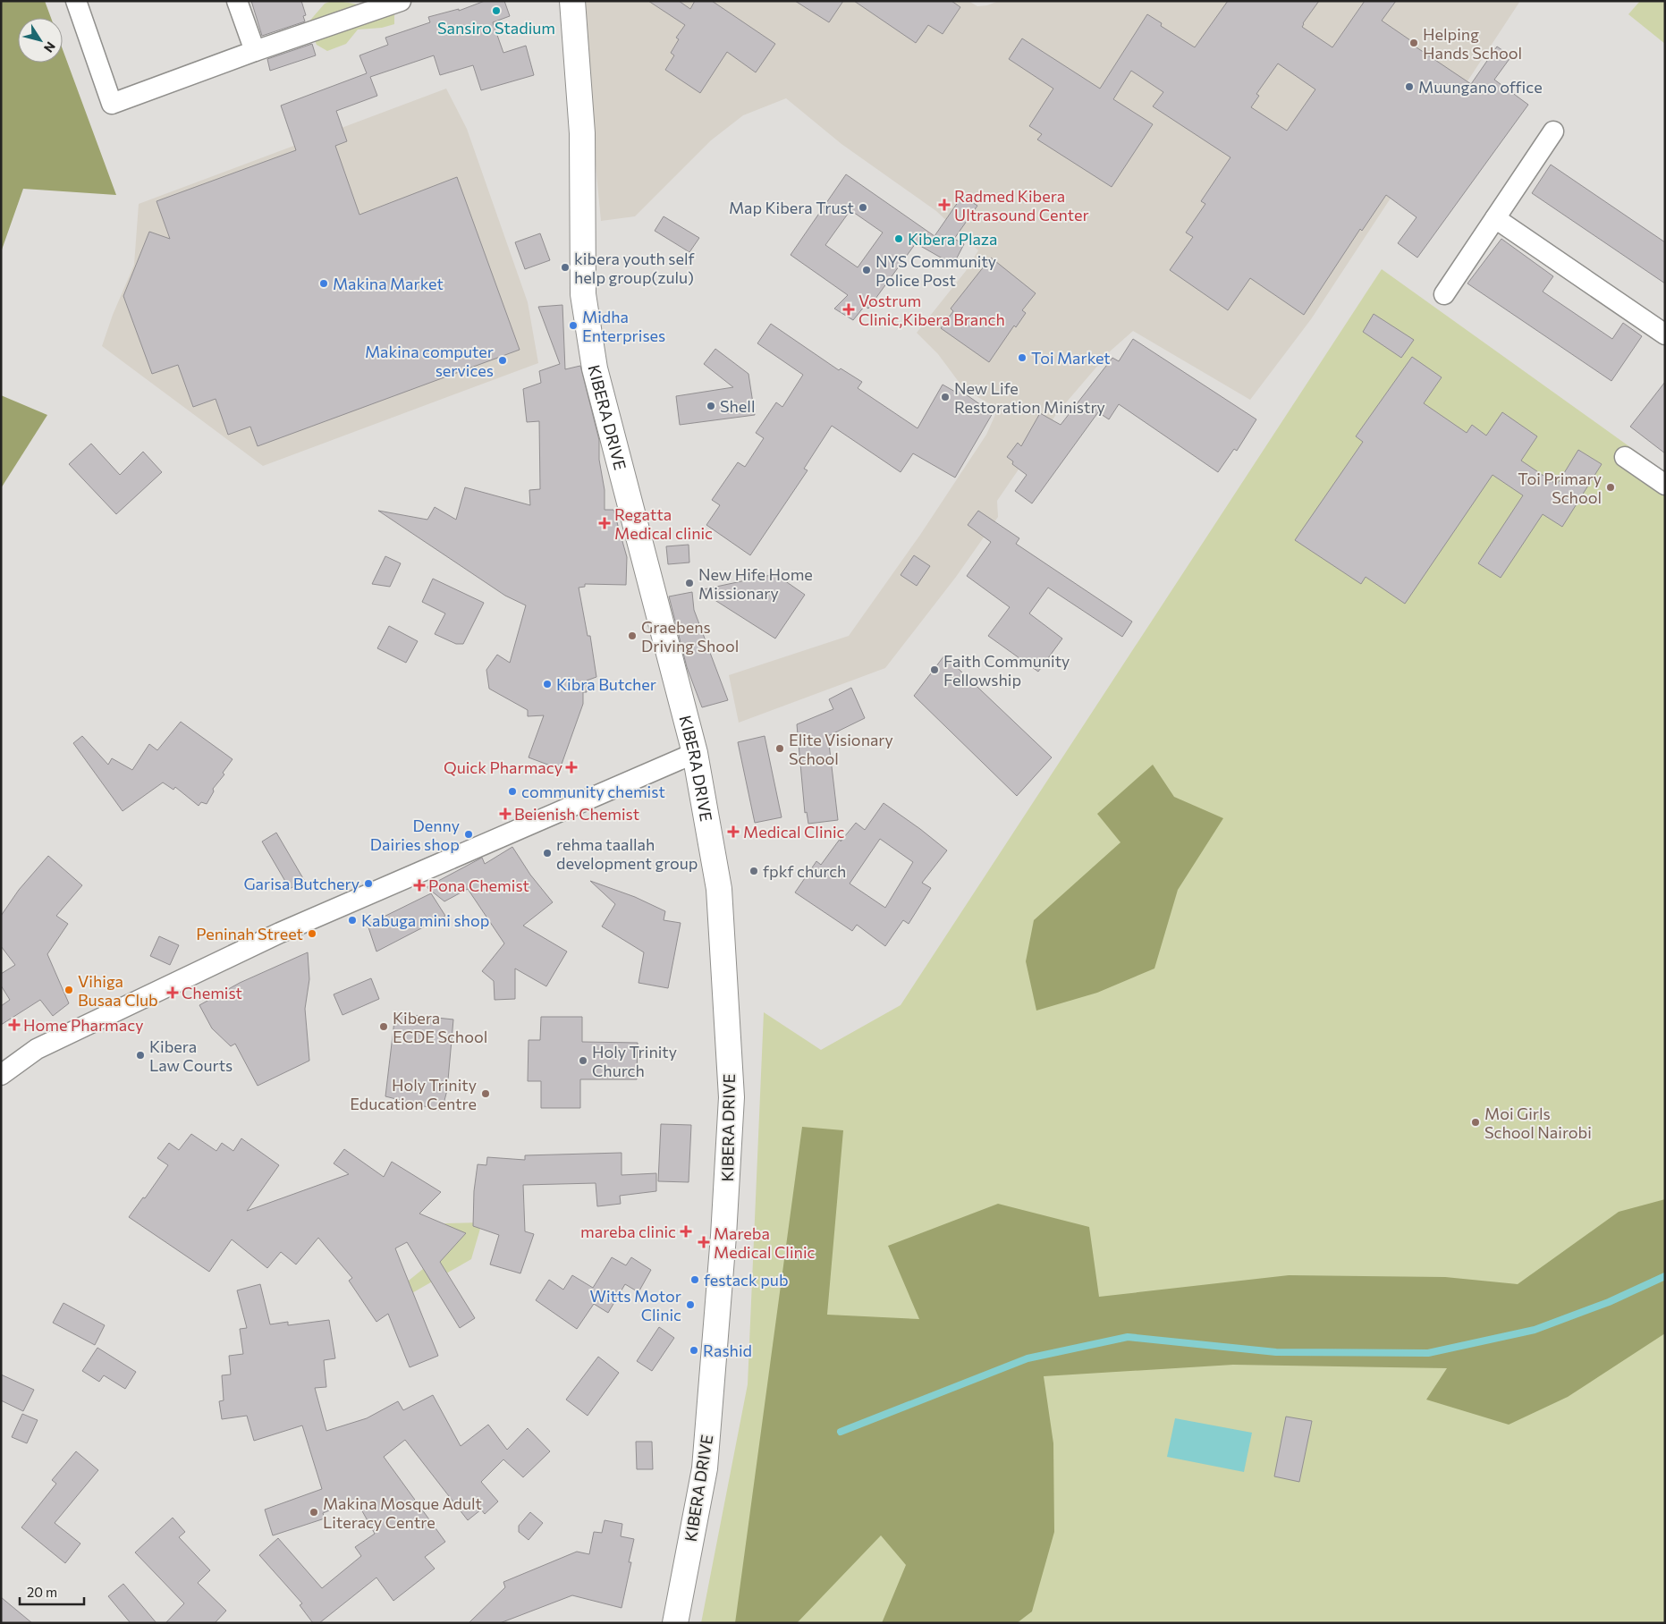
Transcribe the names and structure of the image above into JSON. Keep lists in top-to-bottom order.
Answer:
{
  "streets": {
    "street": ["KIBERA DRIVE"]
  },
  "places": {
    "other": [
      "Sansiro Stadium",
      "Helping Hands School",
      "Muungano office",
      "Map Kibera Trust",
      "Kibera Plaza",
      "kibera youth self help group(zulu)",
      "NYS Community Police Post",
      "Makina Market",
      "Midha Enterprises",
      "Toi Market",
      "Makina computer services",
      "New Life Restoration Ministry",
      "Shell",
      "Toi Primary School",
      "New Hife Home Missionary",
      "Graebens Driving Shool",
      "Faith Community Fellowship",
      "Kibra Butcher",
      "Elite Visionary School",
      "community chemist",
      "Denny Dairies shop",
      "rehma taallah development group",
      "fpkf church",
      "Garisa Butchery",
      "Kabuga mini shop",
      "Peninah Street",
      "Vihiga Busaa Club",
      "Kibera ECDE School",
      "Kibera Law Courts",
      "Holy Trinity Church",
      "Holy Trinity Education Centre",
      "Moi Girls School Nairobi",
      "festack pub",
      "Witts Motor Clinic",
      "Rashid",
      "Makina Mosque Adult Literacy Centre"
    ],
    "health": [
      "Radmed Kibera Ultrasound Center",
      "Vostrum Clinic,Kibera Branch",
      "Regatta Medical clinic",
      "Quick Pharmacy",
      "Beienish Chemist",
      "Medical Clinic",
      "Pona Chemist",
      "Chemist",
      "Home Pharmacy",
      "mareba clinic",
      "Mareba Medical Clinic"
    ]
  },
  "scale_bar": "20 m",
  "north": "bottom right"
}
